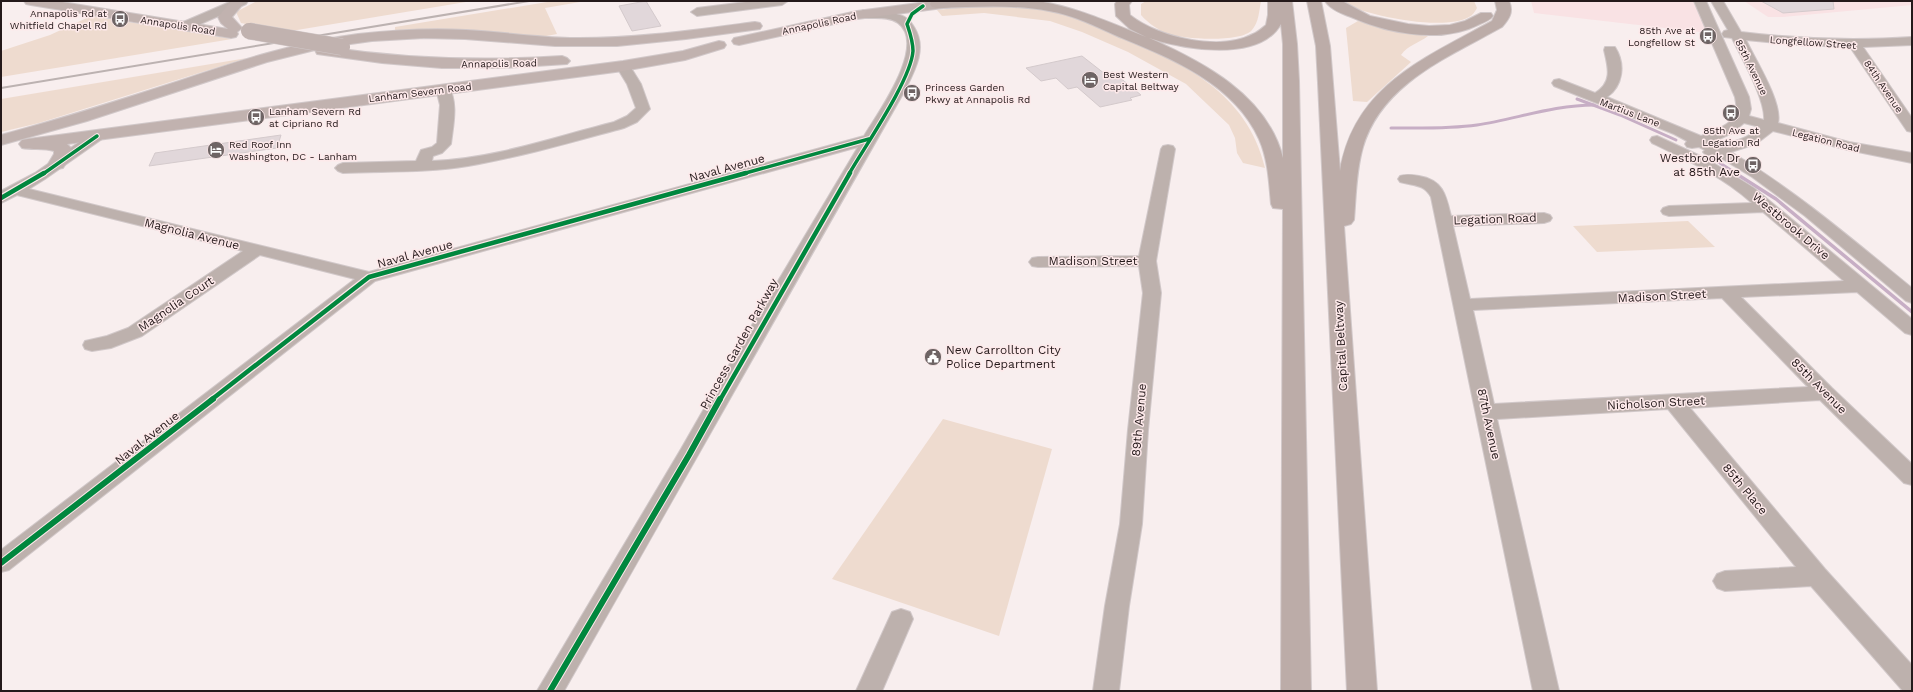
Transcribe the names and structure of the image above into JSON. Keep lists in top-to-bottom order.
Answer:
{
  "streets": {
    "highway": ["Capital Beltway"],
    "main road": ["Annapolis Road", "Lanham Severn Road"],
    "street": [
      "Longfellow Street",
      "85th Avenue",
      "84th Avenue",
      "Martius Lane",
      "Legation Road",
      "Naval Avenue",
      "Westbrook Drive",
      "Magnolia Avenue",
      "Madison Street",
      "Magnolia Court",
      "Princess Garden Parkway",
      "Nicholson Street",
      "89th Avenue",
      "87th Avenue",
      "85th Place"
    ]
  },
  "crossings": [
    ["Annapolis Road", "Lanham Severn Road"],
    ["Longfellow Street", "85th Avenue"],
    ["Longfellow Street", "84th Avenue"],
    ["85th Avenue", "Legation Road"],
    ["85th Avenue", "Madison Street"],
    ["85th Avenue", "Nicholson Street"],
    ["Martius Lane", "Westbrook Drive"],
    ["Legation Road", "87th Avenue"],
    ["Naval Avenue", "Magnolia Avenue"],
    ["Naval Avenue", "Princess Garden Parkway"],
    ["Westbrook Drive", "Madison Street"],
    ["Magnolia Avenue", "Magnolia Court"],
    ["Madison Street", "89th Avenue"],
    ["Madison Street", "87th Avenue"],
    ["Nicholson Street", "87th Avenue"],
    ["Nicholson Street", "85th Place"]
  ],
  "places": {
    "bus stop": [
      "Annapolis Rd at Whitfield Chapel Rd",
      "85th Ave at Longfellow St",
      "Princess Garden Pkwy at Annapolis Rd",
      "85th Ave at Legation Rd",
      "Lanham Severn Rd at Cipriano Rd",
      "Westbrook Dr at 85th Ave"
    ],
    "hotel": ["Best Western Capital Beltway", "Red Roof Inn Washington, DC - Lanham"],
    "public building": ["New Carrollton City Police Department"]
  }
}
